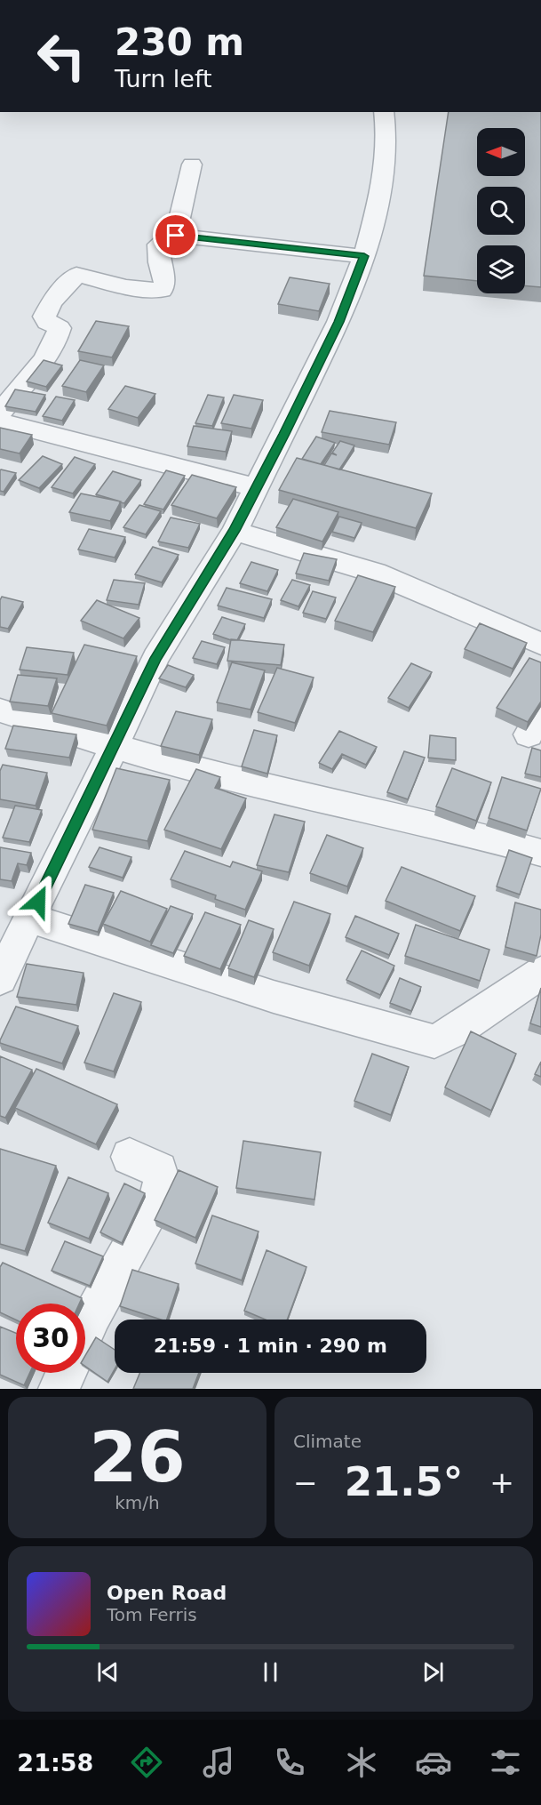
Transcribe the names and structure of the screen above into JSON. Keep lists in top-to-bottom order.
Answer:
{
  "north": "left",
  "page": {
    "turn": ["230 m", "Turn left"],
    "limit": "30",
    "trip": "21:59 · 1 min · 290 m",
    "tile": [
      ["26", "km/h"],
      "Climate"
    ],
    "heat": ["−", "21.5°", "+"],
    "song": ["Open Road", "Tom Ferris"],
    "tabs": "21:58"
  }
}
